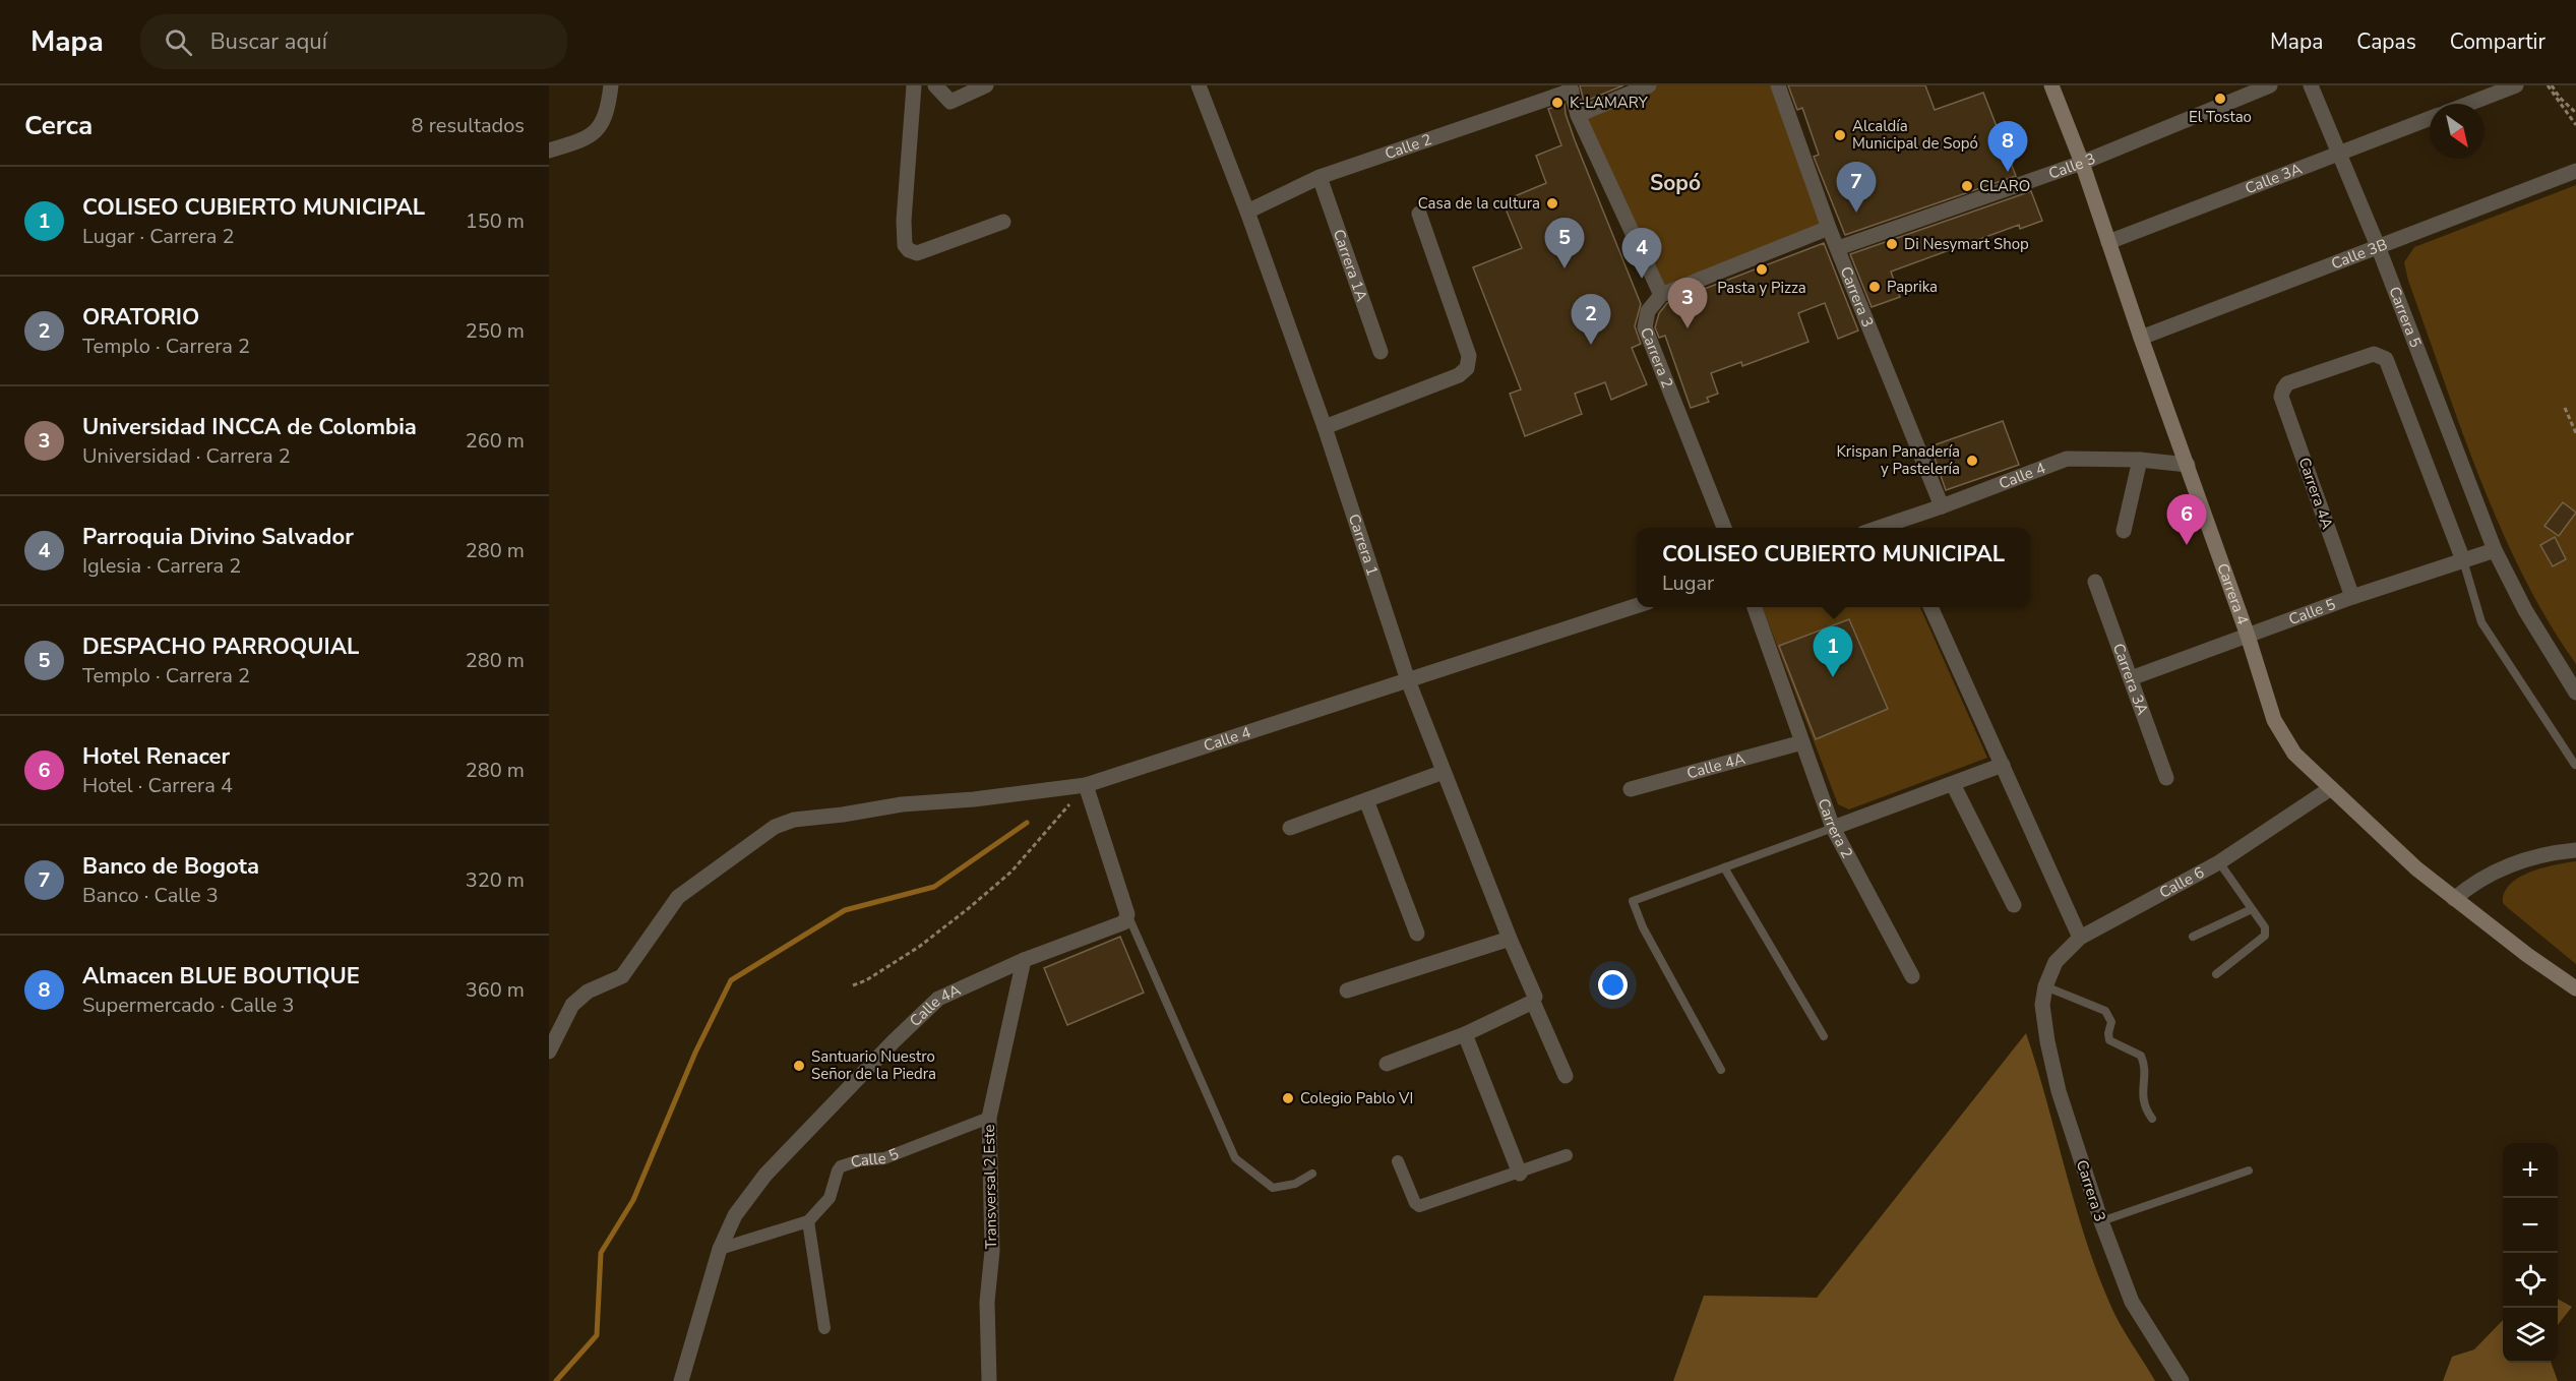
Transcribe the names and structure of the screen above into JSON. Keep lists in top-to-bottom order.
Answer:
{
  "streets": {
    "main road": ["Carrera 4"],
    "street": [
      "Calle 2",
      "Calle 3",
      "Calle 3A",
      "Calle 3B",
      "Carrera 1A",
      "Carrera 3",
      "Carrera 5",
      "Carrera 2",
      "Calle 4",
      "Carrera 4A",
      "Carrera 1",
      "Calle 5",
      "Carrera 3A",
      "Calle 4A",
      "Calle 6",
      "Transversal 2 Este"
    ]
  },
  "crossings": [
    ["Calle 2", "Carrera 1A"],
    ["Calle 2", "Carrera 1"],
    ["Calle 3", "Carrera 3"],
    ["Calle 3", "Carrera 4"],
    ["Calle 3A", "Carrera 5"],
    ["Calle 3A", "Carrera 4"],
    ["Calle 3B", "Carrera 5"],
    ["Calle 3B", "Carrera 4"],
    ["Carrera 3", "Calle 4"],
    ["Carrera 3", "Calle 6"],
    ["Carrera 5", "Calle 5"],
    ["Carrera 2", "Calle 4A"],
    ["Calle 4", "Carrera 1"],
    ["Calle 4", "Carrera 4"],
    ["Carrera 4A", "Calle 5"],
    ["Carrera 4", "Calle 5"],
    ["Carrera 4", "Calle 6"],
    ["Calle 5", "Carrera 3A"],
    ["Calle 5", "Transversal 2 Este"],
    ["Calle 4A", "Transversal 2 Este"]
  ],
  "districts": ["Sopó"],
  "places": [
    "El Tostao",
    "K-LAMARY",
    "Alcaldía Municipal de Sopó",
    "CLARO",
    "Casa de la cultura",
    "Di Nesymart Shop",
    "Pasta y Pizza",
    "Paprika",
    "Krispan Panadería y Pastelería",
    "Santuario Nuestro Señor de la Piedra",
    "Colegio Pablo VI"
  ],
  "north": "bottom right",
  "page": {
    "header": "Mapa",
    "search": "Buscar aquí",
    "nav": ["Mapa", "Capas", "Compartir"],
    "heading": ["Cerca", "8 resultados"],
    "pins": [
      "8",
      "7",
      "5",
      "4",
      "3",
      "2",
      "6",
      "1"
    ],
    "list": [
      {
        "mark": "1",
        "name": "COLISEO CUBIERTO MUNICIPAL",
        "note": "Lugar · Carrera 2",
        "value": "150 m"
      },
      {
        "mark": "2",
        "name": "ORATORIO",
        "note": "Templo · Carrera 2",
        "value": "250 m"
      },
      {
        "mark": "3",
        "name": "Universidad INCCA de Colombia",
        "note": "Universidad · Carrera 2",
        "value": "260 m"
      },
      {
        "mark": "4",
        "name": "Parroquia Divino Salvador",
        "note": "Iglesia · Carrera 2",
        "value": "280 m"
      },
      {
        "mark": "5",
        "name": "DESPACHO PARROQUIAL",
        "note": "Templo · Carrera 2",
        "value": "280 m"
      },
      {
        "mark": "6",
        "name": "Hotel Renacer",
        "note": "Hotel · Carrera 4",
        "value": "280 m"
      },
      {
        "mark": "7",
        "name": "Banco de Bogota",
        "note": "Banco · Calle 3",
        "value": "320 m"
      },
      {
        "mark": "8",
        "name": "Almacen BLUE BOUTIQUE",
        "note": "Supermercado · Calle 3",
        "value": "360 m"
      }
    ],
    "popup": ["COLISEO CUBIERTO MUNICIPAL", "Lugar"],
    "map_buttons": ["+", "−"]
  }
}
